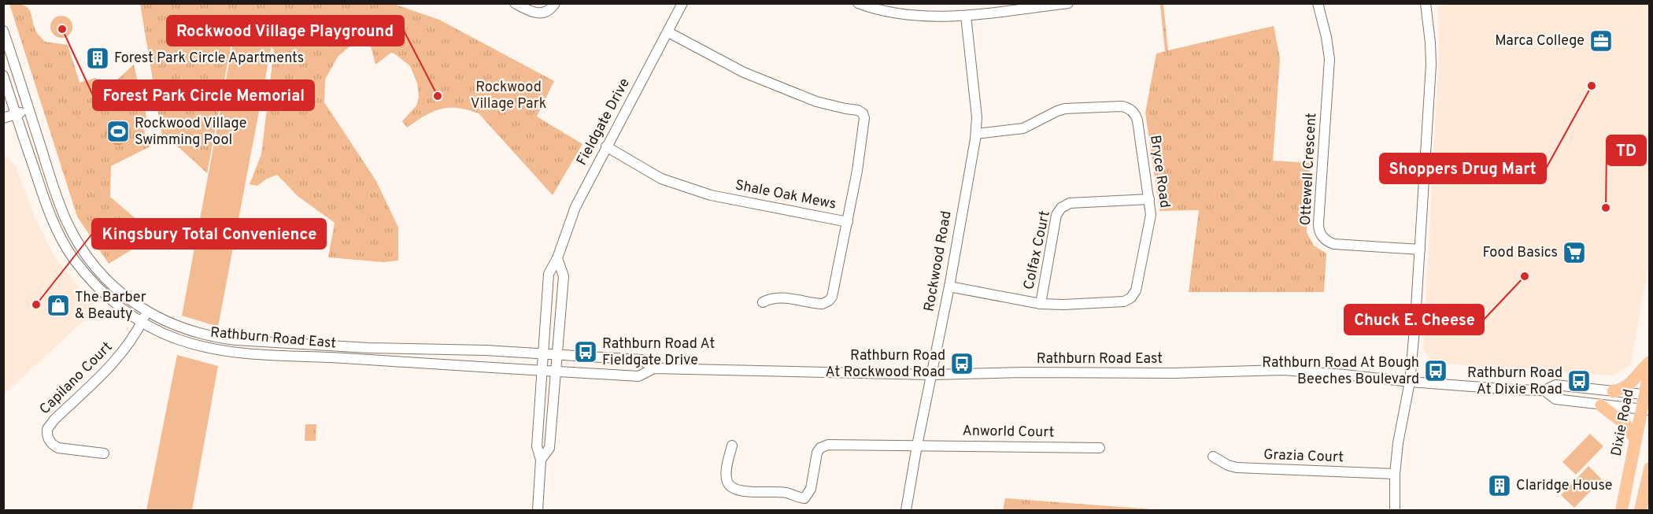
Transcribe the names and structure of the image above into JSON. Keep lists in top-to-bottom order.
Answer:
{
  "streets": {
    "main road": ["Dixie Road"],
    "street": [
      "Fieldgate Drive",
      "Ottewell Crescent",
      "Bryce Road",
      "Shale Oak Mews",
      "Colfax Court",
      "Rockwood Road",
      "Rathburn Road East",
      "Capilano Court",
      "Anworld Court",
      "Grazia Court"
    ]
  },
  "crossings": [
    ["Fieldgate Drive", "Shale Oak Mews"],
    ["Fieldgate Drive", "Rathburn Road East"],
    ["Bryce Road", "Colfax Court"],
    ["Bryce Road", "Rockwood Road"],
    ["Rockwood Road", "Rathburn Road East"],
    ["Rockwood Road", "Anworld Court"],
    ["Rathburn Road East", "Capilano Court"],
    ["Rathburn Road East", "Dixie Road"]
  ],
  "parks": ["Rockwood Village Park"],
  "places": {
    "other": [
      "Forest Park Circle Memorial",
      "Shoppers Drug Mart",
      "Rockwood Village Playground",
      "TD",
      "Chuck E. Cheese",
      "Kingsbury Total Convenience"
    ],
    "office": ["Marca College"],
    "building": ["Forest Park Circle Apartments", "Claridge House"],
    "sports": ["Rockwood Village Swimming Pool"],
    "supermarket": ["Food Basics"],
    "shop": ["The Barber & Beauty"],
    "bus stop": [
      "Rathburn Road At Fieldgate Drive",
      "Rathburn Road At Rockwood Road",
      "Rathburn Road At Bough Beeches Boulevard",
      "Rathburn Road At Dixie Road"
    ]
  }
}
